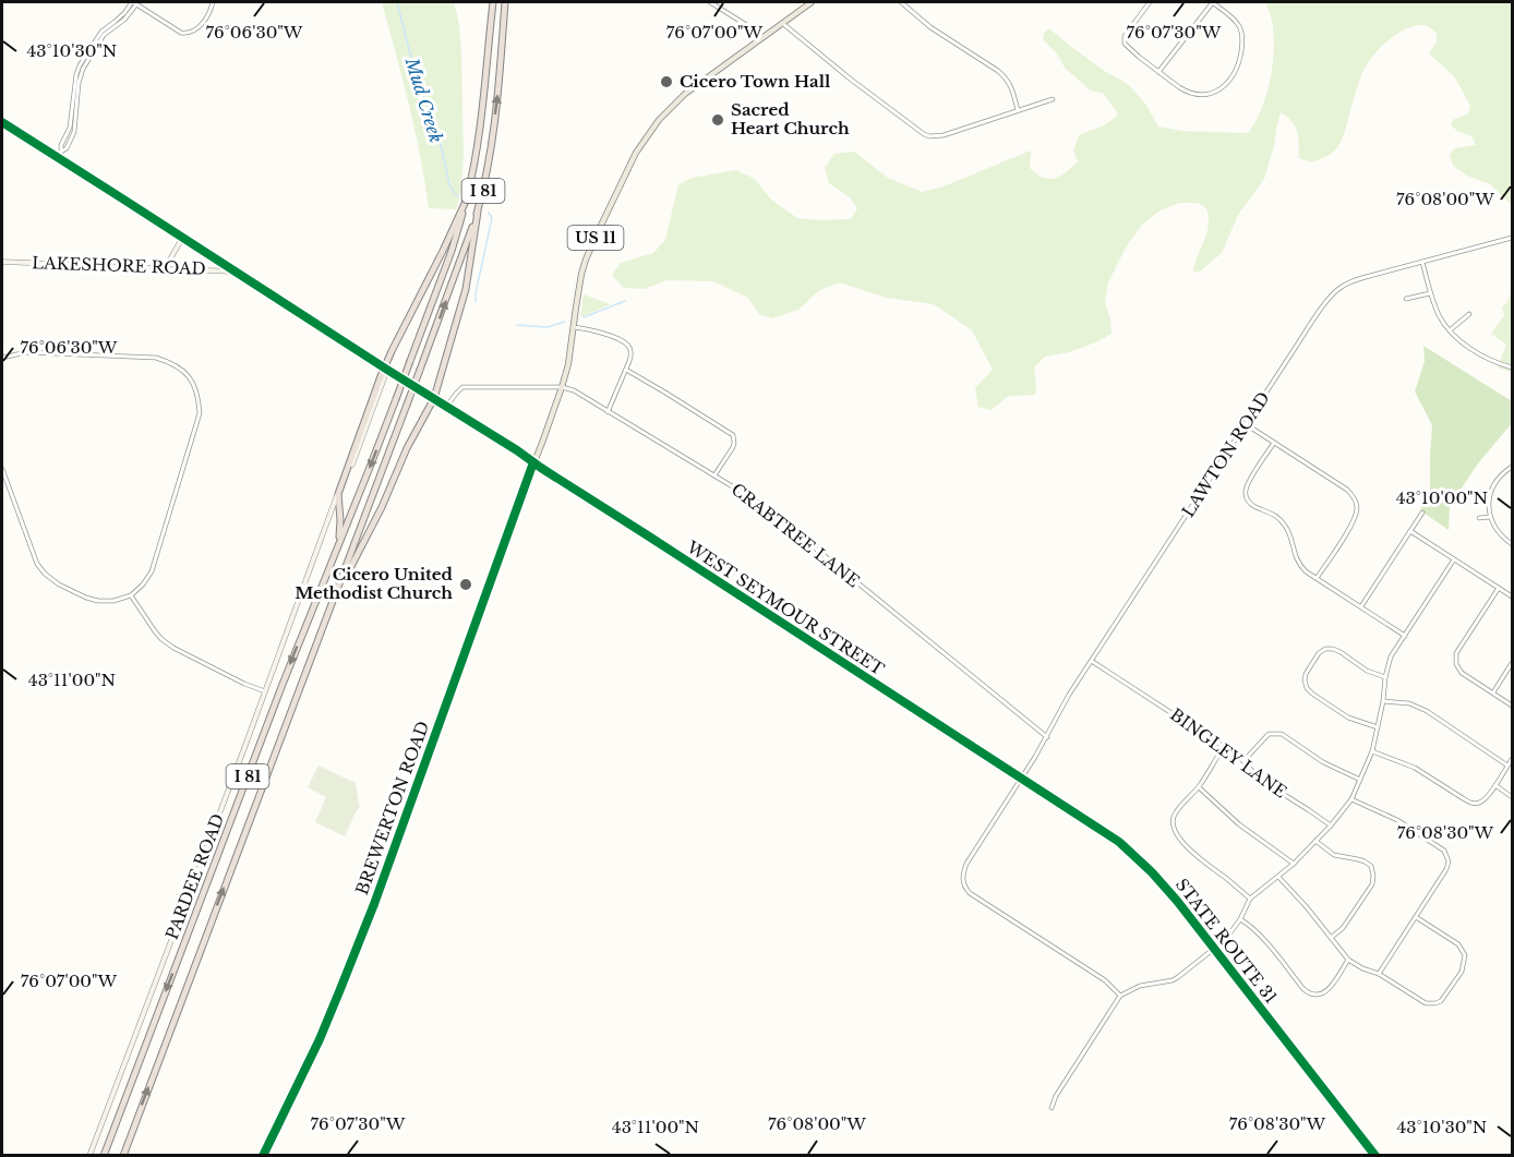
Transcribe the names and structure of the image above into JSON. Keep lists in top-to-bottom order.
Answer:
{
  "streets": {
    "highway": [
      "I 81",
      "WEST SEYMOUR STREET",
      "PARDEE ROAD",
      "STATE ROUTE 31"
    ],
    "main road": ["US 11", "BREWERTON ROAD"],
    "street": [
      "LAKESHORE ROAD",
      "LAWTON ROAD",
      "CRABTREE LANE",
      "BINGLEY LANE"
    ]
  },
  "crossings": [
    ["I 81", "PARDEE ROAD"],
    ["LAWTON ROAD", "CRABTREE LANE"],
    ["LAWTON ROAD", "WEST SEYMOUR STREET"],
    ["LAWTON ROAD", "BINGLEY LANE"],
    ["LAWTON ROAD", "STATE ROUTE 31"],
    ["CRABTREE LANE", "WEST SEYMOUR STREET"],
    ["CRABTREE LANE", "BREWERTON ROAD"],
    ["WEST SEYMOUR STREET", "BREWERTON ROAD"],
    ["WEST SEYMOUR STREET", "PARDEE ROAD"],
    ["WEST SEYMOUR STREET", "STATE ROUTE 31"]
  ],
  "water": ["Mud Creek"],
  "places": ["Cicero Town Hall", "Sacred Heart Church", "Cicero United Methodist Church"],
  "coordinates": [
    "76°06'30\"W",
    "76°07'00\"W",
    "76°07'30\"W",
    "43°10'30\"N",
    "76°08'00\"W",
    "43°10'00\"N",
    "43°11'00\"N",
    "76°08'30\"W"
  ]
}
